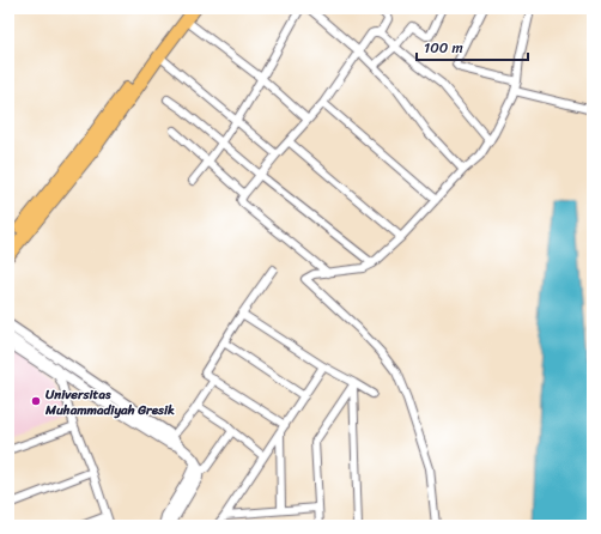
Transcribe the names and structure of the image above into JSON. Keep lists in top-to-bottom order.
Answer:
{
  "places": ["Universitas Muhammadiyah Gresik"],
  "scale_bar": "100 m"
}
